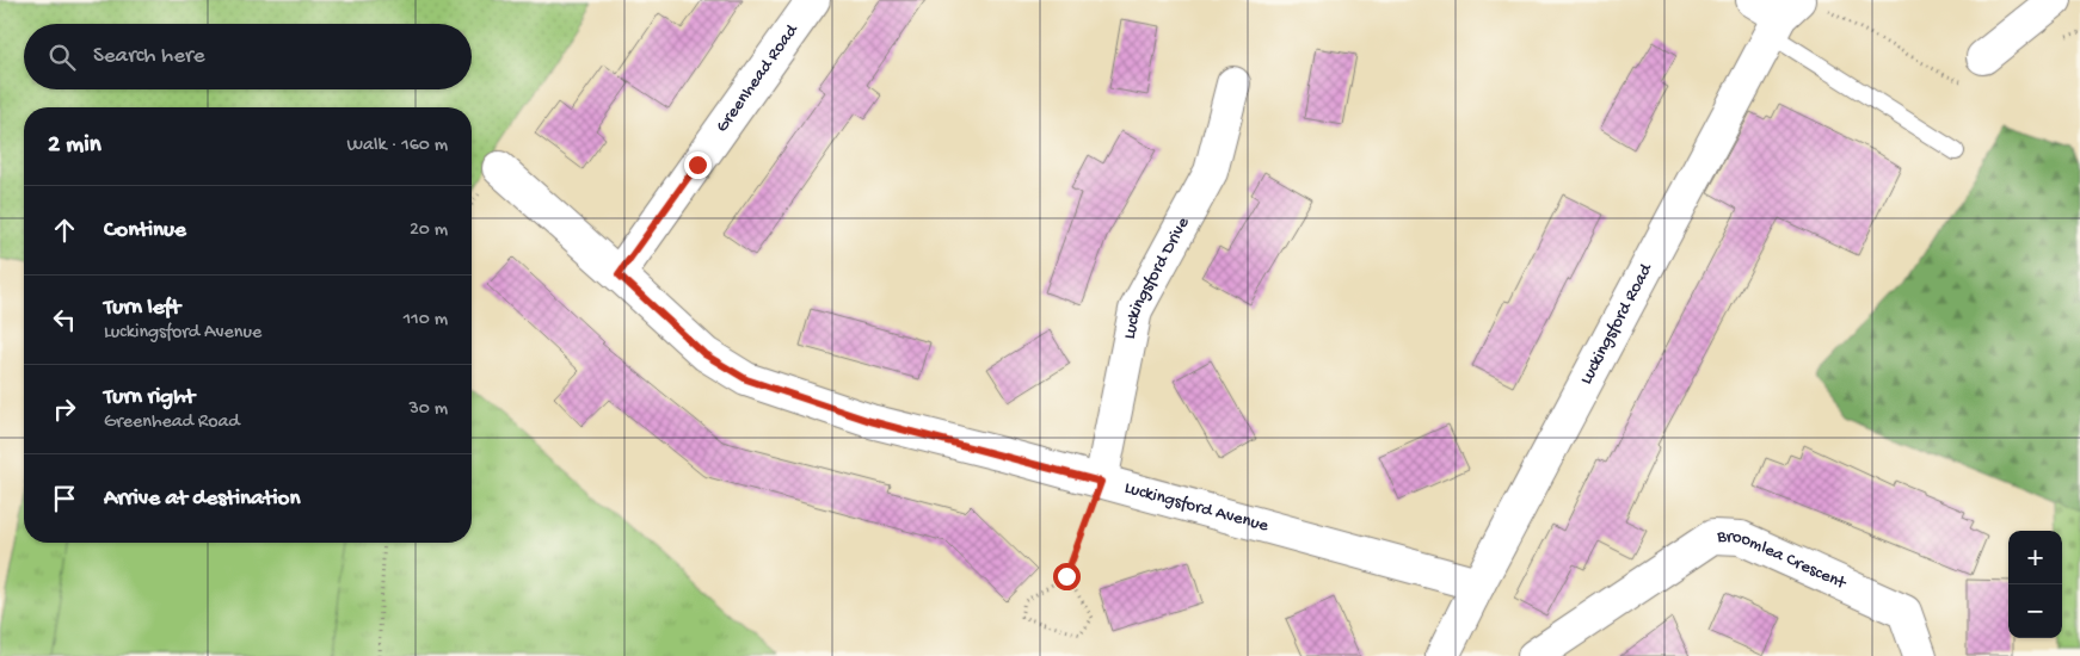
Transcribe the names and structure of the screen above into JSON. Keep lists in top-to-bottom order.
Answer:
{
  "streets": {
    "street": [
      "Greenhead Road",
      "Luckingsford Drive",
      "Luckingsford Road",
      "Luckingsford Avenue",
      "Broomlea Crescent"
    ]
  },
  "crossings": [
    ["Greenhead Road", "Luckingsford Avenue"],
    ["Luckingsford Drive", "Luckingsford Avenue"],
    ["Luckingsford Road", "Luckingsford Avenue"]
  ],
  "page": {
    "search": "Search here",
    "heading": ["2 min", "Walk · 160 m"],
    "list": [
      ["Continue", "20 m"],
      ["Turn left", "Luckingsford Avenue", "110 m"],
      ["Turn right", "Greenhead Road", "30 m"],
      "Arrive at destination"
    ],
    "map_buttons": ["+", "−"]
  }
}
